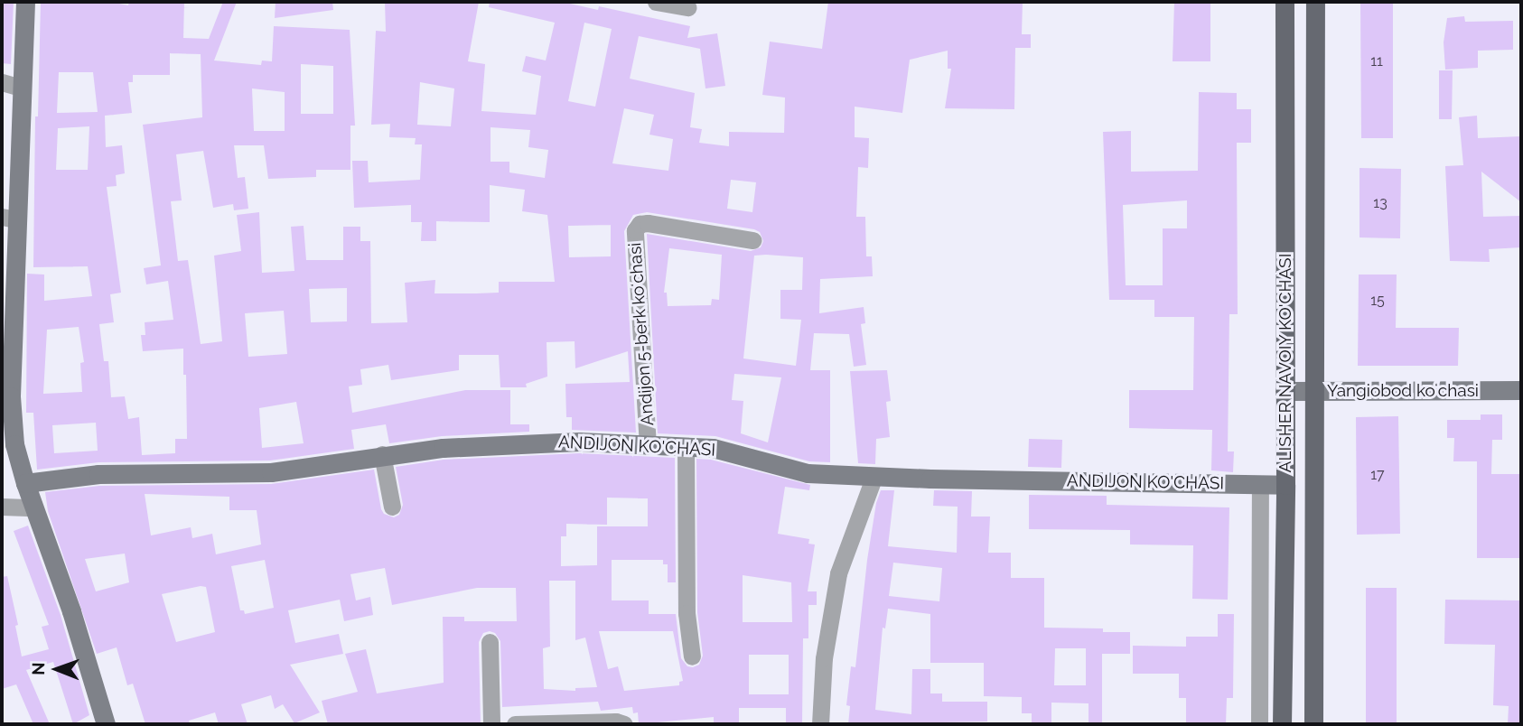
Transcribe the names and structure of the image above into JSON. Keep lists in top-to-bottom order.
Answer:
{
  "streets": {
    "main road": ["ALISHER NAVOIY KO'CHASI"],
    "street": ["Аndijon 5-berk koʻchasi", "Yangiobod koʻchasi", "ANDIJON KO'CHASI"]
  },
  "crossings": [
    ["Аndijon 5-berk koʻchasi", "ANDIJON KO'CHASI"],
    ["ALISHER NAVOIY KO'CHASI", "Yangiobod koʻchasi"],
    ["ALISHER NAVOIY KO'CHASI", "ANDIJON KO'CHASI"]
  ],
  "house_numbers": [
    "11",
    "13",
    "15",
    "17"
  ],
  "north": "left"
}
